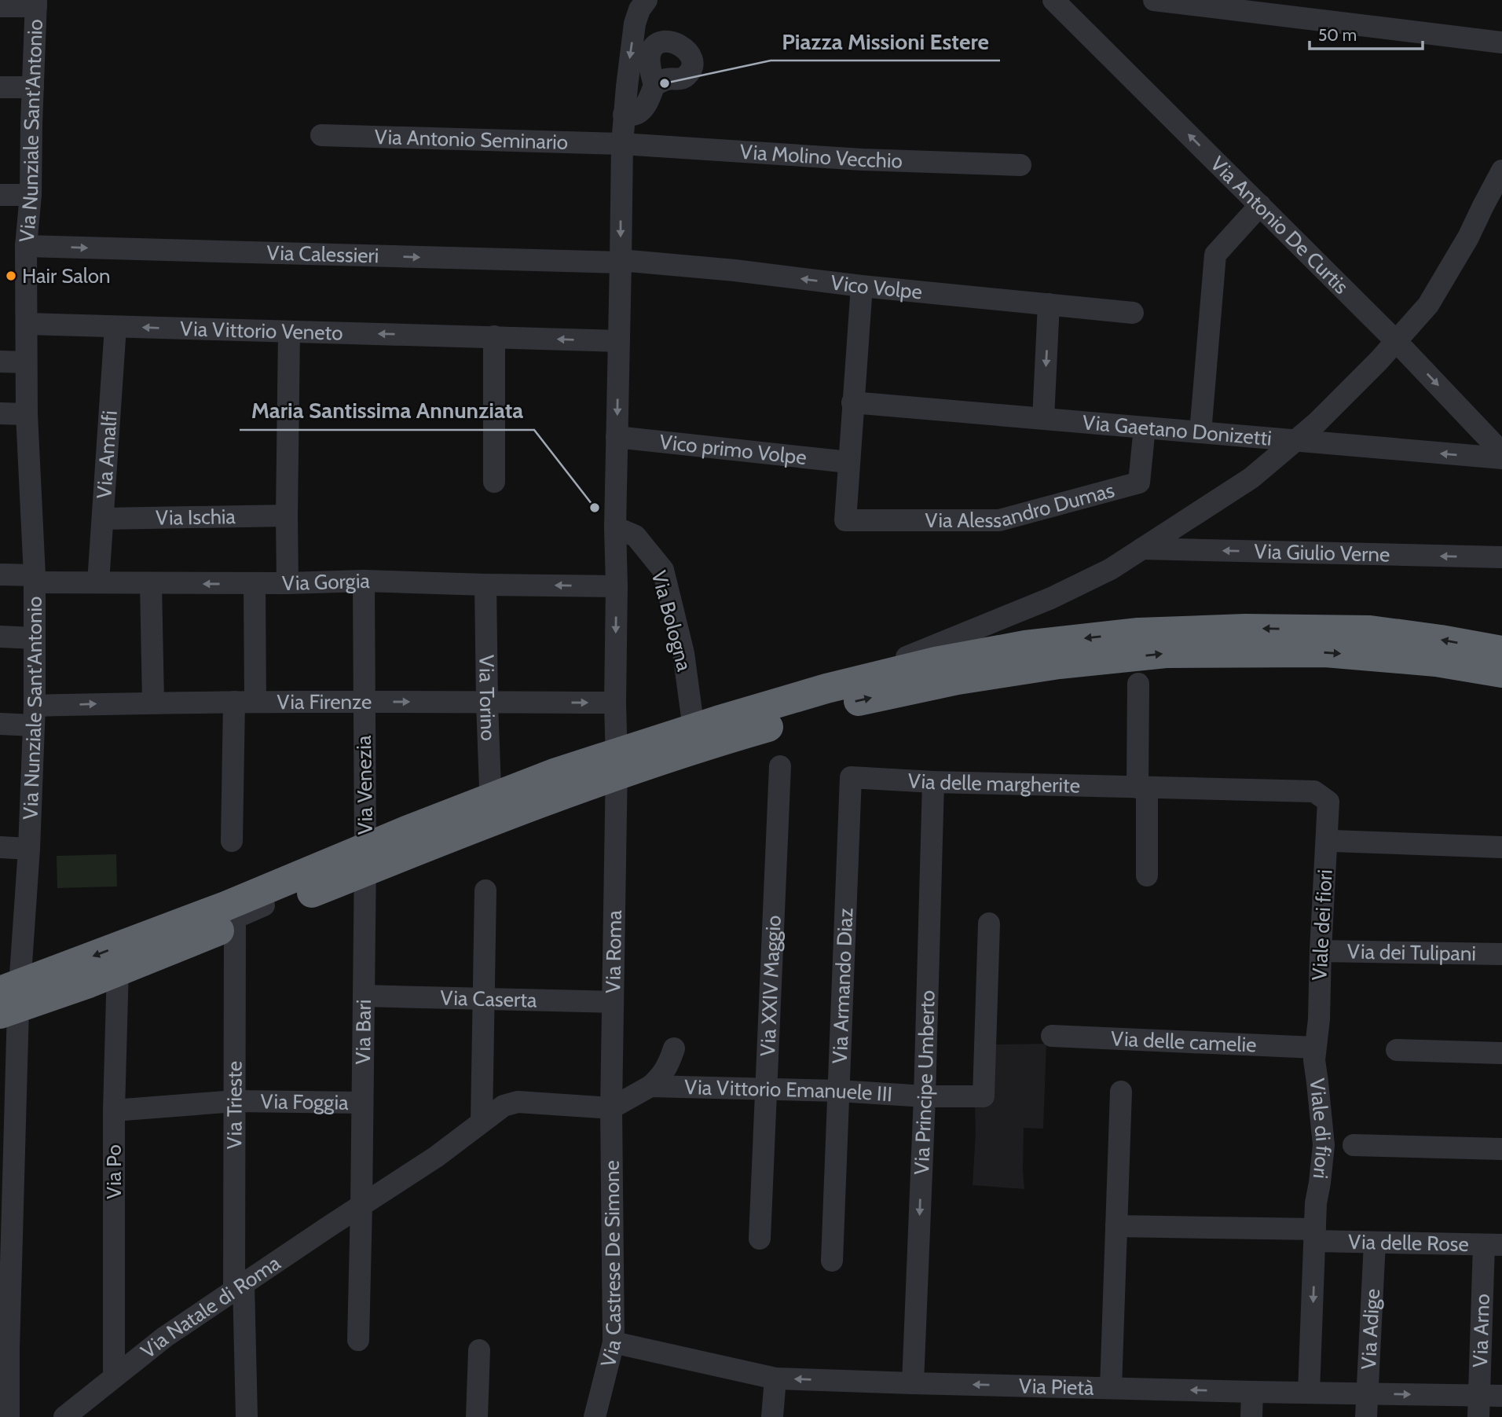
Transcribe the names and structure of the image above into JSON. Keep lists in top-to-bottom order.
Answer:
{
  "streets": {
    "street": [
      "Via Nunziale Sant'Antonio",
      "Via Antonio Seminario",
      "Via Molino Vecchio",
      "Via Antonio De Curtis",
      "Via Calessieri",
      "Vico Volpe",
      "Via Vittorio Veneto",
      "Via Gaetano Donizetti",
      "Vico primo Volpe",
      "Via Amalfi",
      "Via Alessandro Dumas",
      "Via Ischia",
      "Via Giulio Verne",
      "Via Gorgia",
      "Via Bologna",
      "Via Torino",
      "Via Firenze",
      "Via delle margherite",
      "Via Venezia",
      "Viale dei fiori",
      "Via Roma",
      "Via dei Tulipani",
      "Via Armando Diaz",
      "Via XXIV Maggio",
      "Via Caserta",
      "Via Bari",
      "Via delle camelie",
      "Via Principe Umberto",
      "Via Vittorio Emanuele III",
      "Via Foggia",
      "Via Trieste",
      "Viale di fiori",
      "Via Po",
      "Via delle Rose",
      "Via Castrese De Simone",
      "Via Natale di Roma",
      "Via Adige",
      "Via Arno",
      "Via Pietà"
    ]
  },
  "crossings": [
    ["Via Nunziale Sant'Antonio", "Via Calessieri"],
    ["Via Nunziale Sant'Antonio", "Via Vittorio Veneto"],
    ["Via Nunziale Sant'Antonio", "Via Gorgia"],
    ["Via Nunziale Sant'Antonio", "Via Firenze"],
    ["Via Antonio Seminario", "Via Molino Vecchio"],
    ["Via Antonio Seminario", "Via Roma"],
    ["Via Molino Vecchio", "Via Roma"],
    ["Via Calessieri", "Vico Volpe"],
    ["Via Calessieri", "Via Roma"],
    ["Vico Volpe", "Via Roma"],
    ["Via Vittorio Veneto", "Via Amalfi"],
    ["Via Vittorio Veneto", "Via Roma"],
    ["Via Gaetano Donizetti", "Via Alessandro Dumas"],
    ["Vico primo Volpe", "Via Alessandro Dumas"],
    ["Vico primo Volpe", "Via Roma"],
    ["Via Amalfi", "Via Ischia"],
    ["Via Amalfi", "Via Gorgia"],
    ["Via Gorgia", "Via Torino"],
    ["Via Gorgia", "Via Venezia"],
    ["Via Gorgia", "Via Roma"],
    ["Via Bologna", "Via Roma"],
    ["Via Torino", "Via Firenze"],
    ["Via Firenze", "Via Venezia"],
    ["Via Firenze", "Via Roma"],
    ["Via delle margherite", "Viale dei fiori"],
    ["Via delle margherite", "Via Armando Diaz"],
    ["Via delle margherite", "Via Principe Umberto"],
    ["Via Venezia", "Via Bari"],
    ["Viale dei fiori", "Via dei Tulipani"],
    ["Viale dei fiori", "Via delle camelie"],
    ["Viale dei fiori", "Viale di fiori"],
    ["Via Roma", "Via Caserta"],
    ["Via Roma", "Via Vittorio Emanuele III"],
    ["Via Roma", "Via Castrese De Simone"],
    ["Via Roma", "Via Natale di Roma"],
    ["Via Armando Diaz", "Via Vittorio Emanuele III"],
    ["Via XXIV Maggio", "Via Vittorio Emanuele III"],
    ["Via Caserta", "Via Bari"],
    ["Via Bari", "Via Foggia"],
    ["Via Bari", "Via Natale di Roma"],
    ["Via delle camelie", "Viale di fiori"],
    ["Via Principe Umberto", "Via Vittorio Emanuele III"],
    ["Via Principe Umberto", "Via Pietà"],
    ["Via Vittorio Emanuele III", "Via Castrese De Simone"],
    ["Via Vittorio Emanuele III", "Via Natale di Roma"],
    ["Via Foggia", "Via Trieste"],
    ["Via Foggia", "Via Po"],
    ["Via Trieste", "Via Natale di Roma"],
    ["Viale di fiori", "Via delle Rose"],
    ["Via Po", "Via Natale di Roma"],
    ["Via delle Rose", "Via Adige"],
    ["Via delle Rose", "Via Arno"],
    ["Via Castrese De Simone", "Via Natale di Roma"],
    ["Via Castrese De Simone", "Via Pietà"],
    ["Via Adige", "Via Pietà"],
    ["Via Arno", "Via Pietà"]
  ],
  "one_way": [
    "Via Calessieri",
    "Vico Volpe",
    "Via Vittorio Veneto",
    "Via Giulio Verne",
    "Via Gorgia",
    "Via Roma"
  ],
  "places": ["Piazza Missioni Estere", "Hair Salon", "Maria Santissima Annunziata"],
  "scale_bar": "50 m"
}
